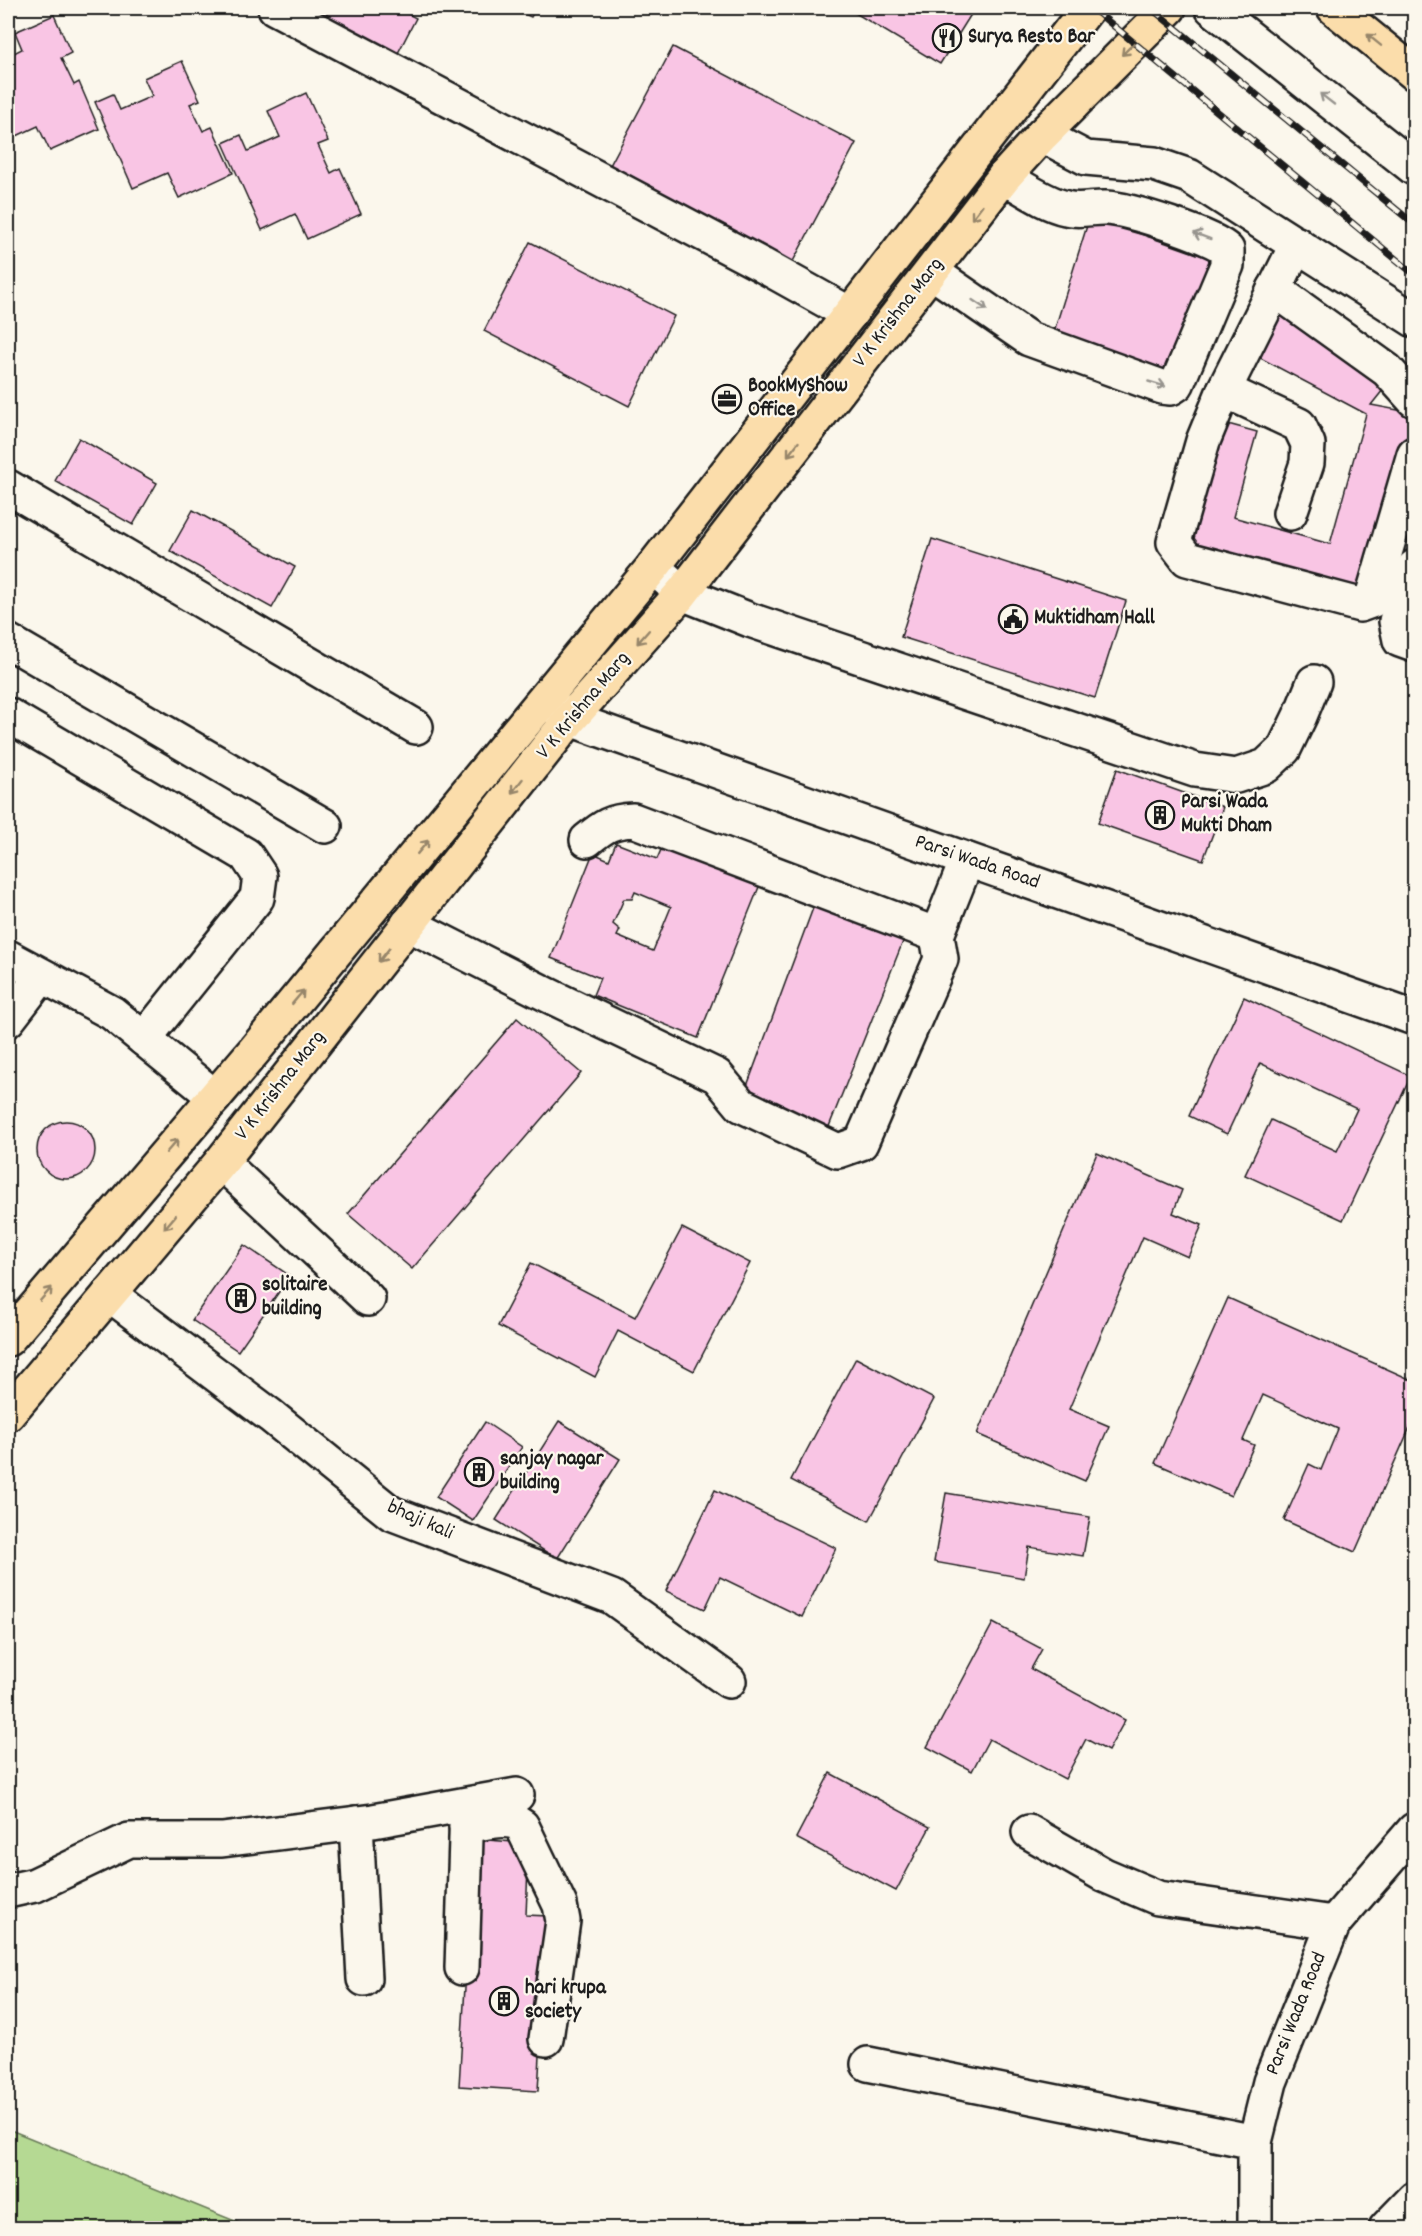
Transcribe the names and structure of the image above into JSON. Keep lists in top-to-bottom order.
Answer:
{
  "streets": {
    "main road": ["V K Krishna Marg"],
    "street": ["Parsi Wada Road", "bhaji kali"]
  },
  "crossings": [
    ["V K Krishna Marg", "Parsi Wada Road"],
    ["V K Krishna Marg", "bhaji kali"]
  ],
  "places": {
    "restaurant": ["Surya Resto Bar"],
    "office": ["BookMyShow Office"],
    "public building": ["Muktidham Hall"],
    "building": [
      "Parsi Wada Mukti Dham",
      "solitaire building",
      "sanjay nagar building",
      "hari krupa society"
    ]
  }
}
